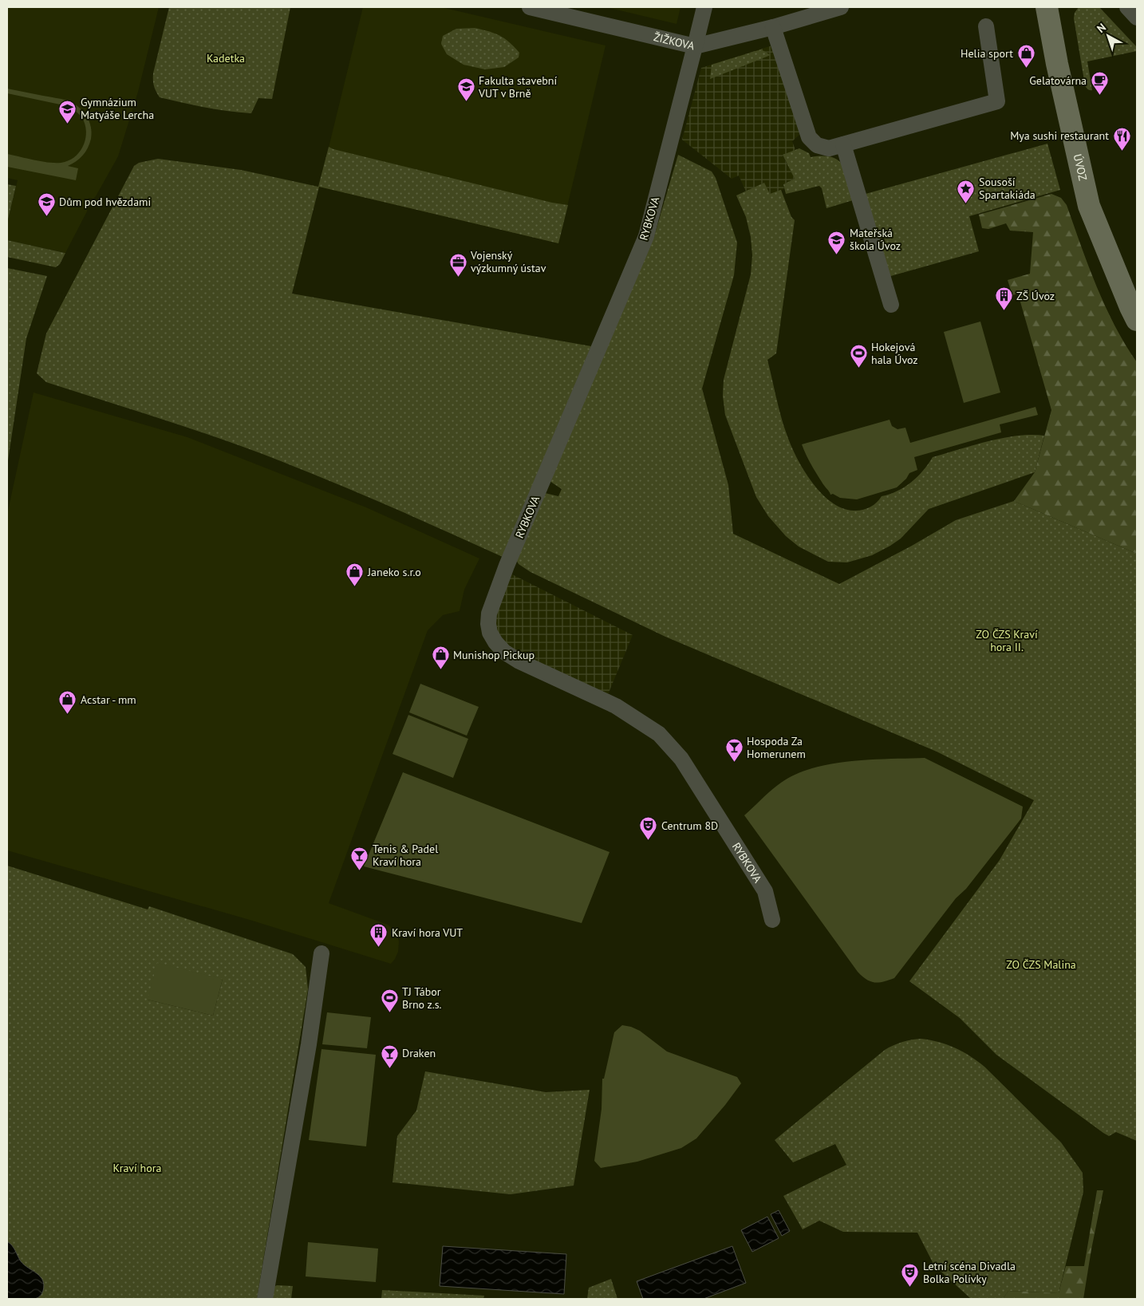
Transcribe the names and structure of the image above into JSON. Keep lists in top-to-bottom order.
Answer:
{
  "streets": {
    "main road": ["ÚVOZ"],
    "street": ["ŽIŽKOVA", "RYBKOVA"]
  },
  "crossings": [
    ["ŽIŽKOVA", "RYBKOVA"]
  ],
  "parks": [
    "Kadetka",
    "ZO ČZS Kraví hora II.",
    "ZO ČZS Malina",
    "Kraví hora"
  ],
  "places": {
    "shop": [
      "Helia sport",
      "Janeko s.r.o",
      "Munishop Pickup",
      "Acstar - mm"
    ],
    "cafe": ["Gelatovárna"],
    "school or university": [
      "Fakulta stavební VUT v Brně",
      "Gymnázium Matyáše Lercha",
      "Dům pod hvězdami",
      "Mateřská škola Úvoz"
    ],
    "restaurant": ["Mya sushi restaurant"],
    "place": ["Sousoší Spartakiáda"],
    "office": ["Vojenský výzkumný ústav"],
    "building": ["ZŠ Úvoz", "Kraví hora VUT"],
    "sports": ["Hokejová hala Úvoz", "TJ Tábor Brno z.s."],
    "bar": ["Hospoda Za Homerunem", "Tenis & Padel Kraví hora", "Draken"],
    "theatre": ["Centrum 8D", "Letní scéna Divadla Bolka Polívky"]
  },
  "north": "top left"
}
